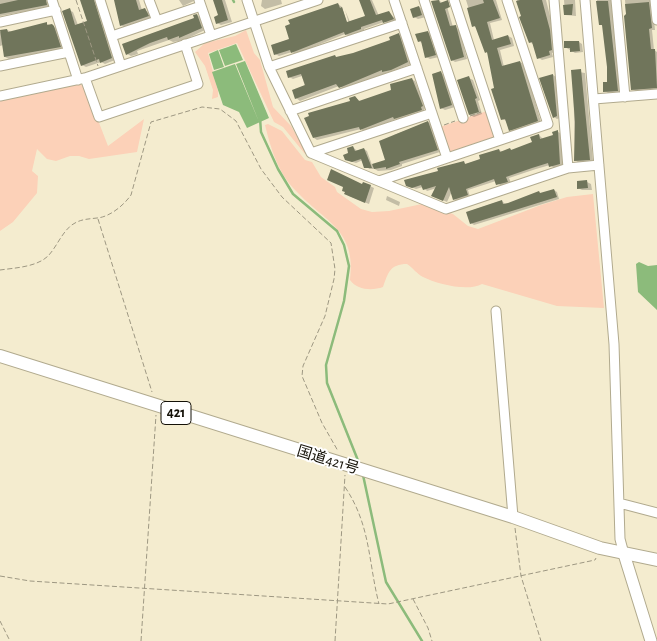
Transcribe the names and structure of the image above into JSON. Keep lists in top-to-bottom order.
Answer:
{
  "streets": {
    "highway": ["421", "国道421号"]
  }
}
